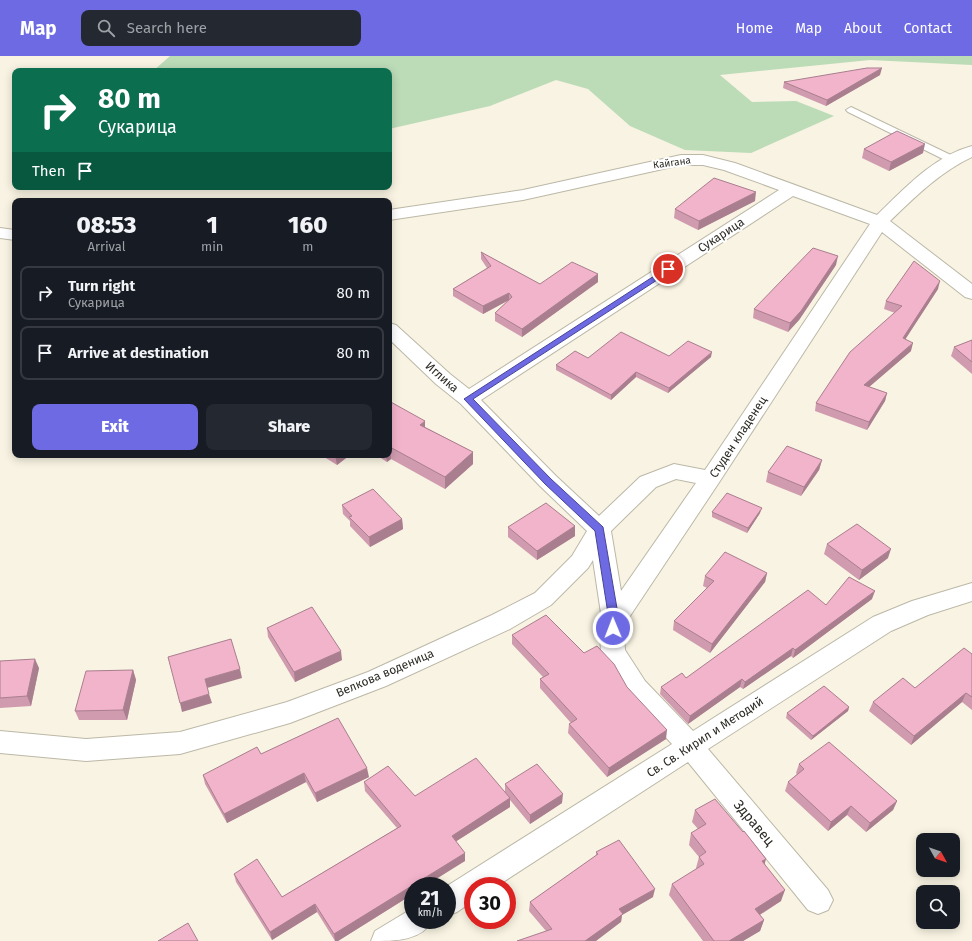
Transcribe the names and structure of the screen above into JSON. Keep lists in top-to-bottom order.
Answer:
{
  "streets": {
    "street": [
      "Кайгана",
      "Сукарица",
      "Иглика",
      "Студен кладенец",
      "Велкова воденица",
      "Св. Св. Кирил и Методий",
      "Здравец"
    ]
  },
  "crossings": [
    ["Кайгана", "Сукарица"],
    ["Кайгана", "Студен кладенец"],
    ["Сукарица", "Иглика"],
    ["Иглика", "Велкова воденица"],
    ["Студен кладенец", "Велкова воденица"],
    ["Студен кладенец", "Св. Св. Кирил и Методий"],
    ["Студен кладенец", "Здравец"],
    ["Св. Св. Кирил и Методий", "Здравец"]
  ],
  "north": "bottom right",
  "page": {
    "header": "Map",
    "search": "Search here",
    "nav": [
      "Home",
      "Map",
      "About",
      "Contact"
    ],
    "turn": ["80 m", "Сукарица"],
    "then": "Then",
    "eta": [
      "08:53",
      "Arrival",
      "1",
      "min",
      "160",
      "m"
    ],
    "list": [
      {
        "name": "Turn right",
        "note": "Сукарица",
        "value": "80 m"
      },
      {
        "name": "Arrive at destination",
        "value": "80 m"
      }
    ],
    "buttons": ["Exit", "Share"],
    "speed": "21 km/h",
    "limit": "30"
  }
}
